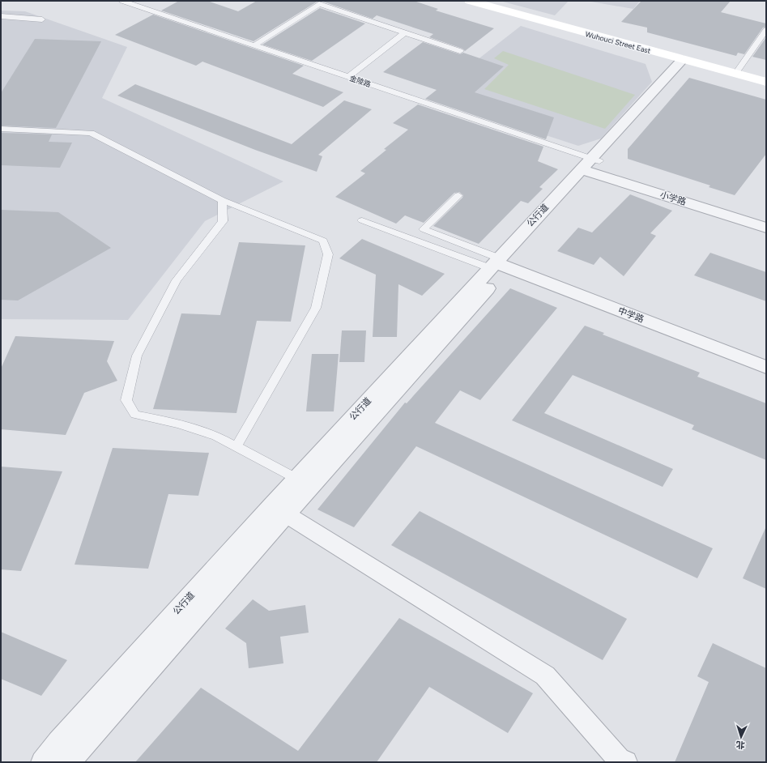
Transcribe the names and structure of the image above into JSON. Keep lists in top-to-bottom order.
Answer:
{
  "streets": {
    "street": [
      "Wuhouci Street East",
      "小学路",
      "公行道",
      "中学路"
    ],
    "lane": ["金陵路"]
  },
  "crossings": [
    ["Wuhouci Street East", "公行道"],
    ["金陵路", "小学路"],
    ["金陵路", "公行道"],
    ["小学路", "公行道"],
    ["公行道", "中学路"]
  ],
  "north": "bottom"
}
